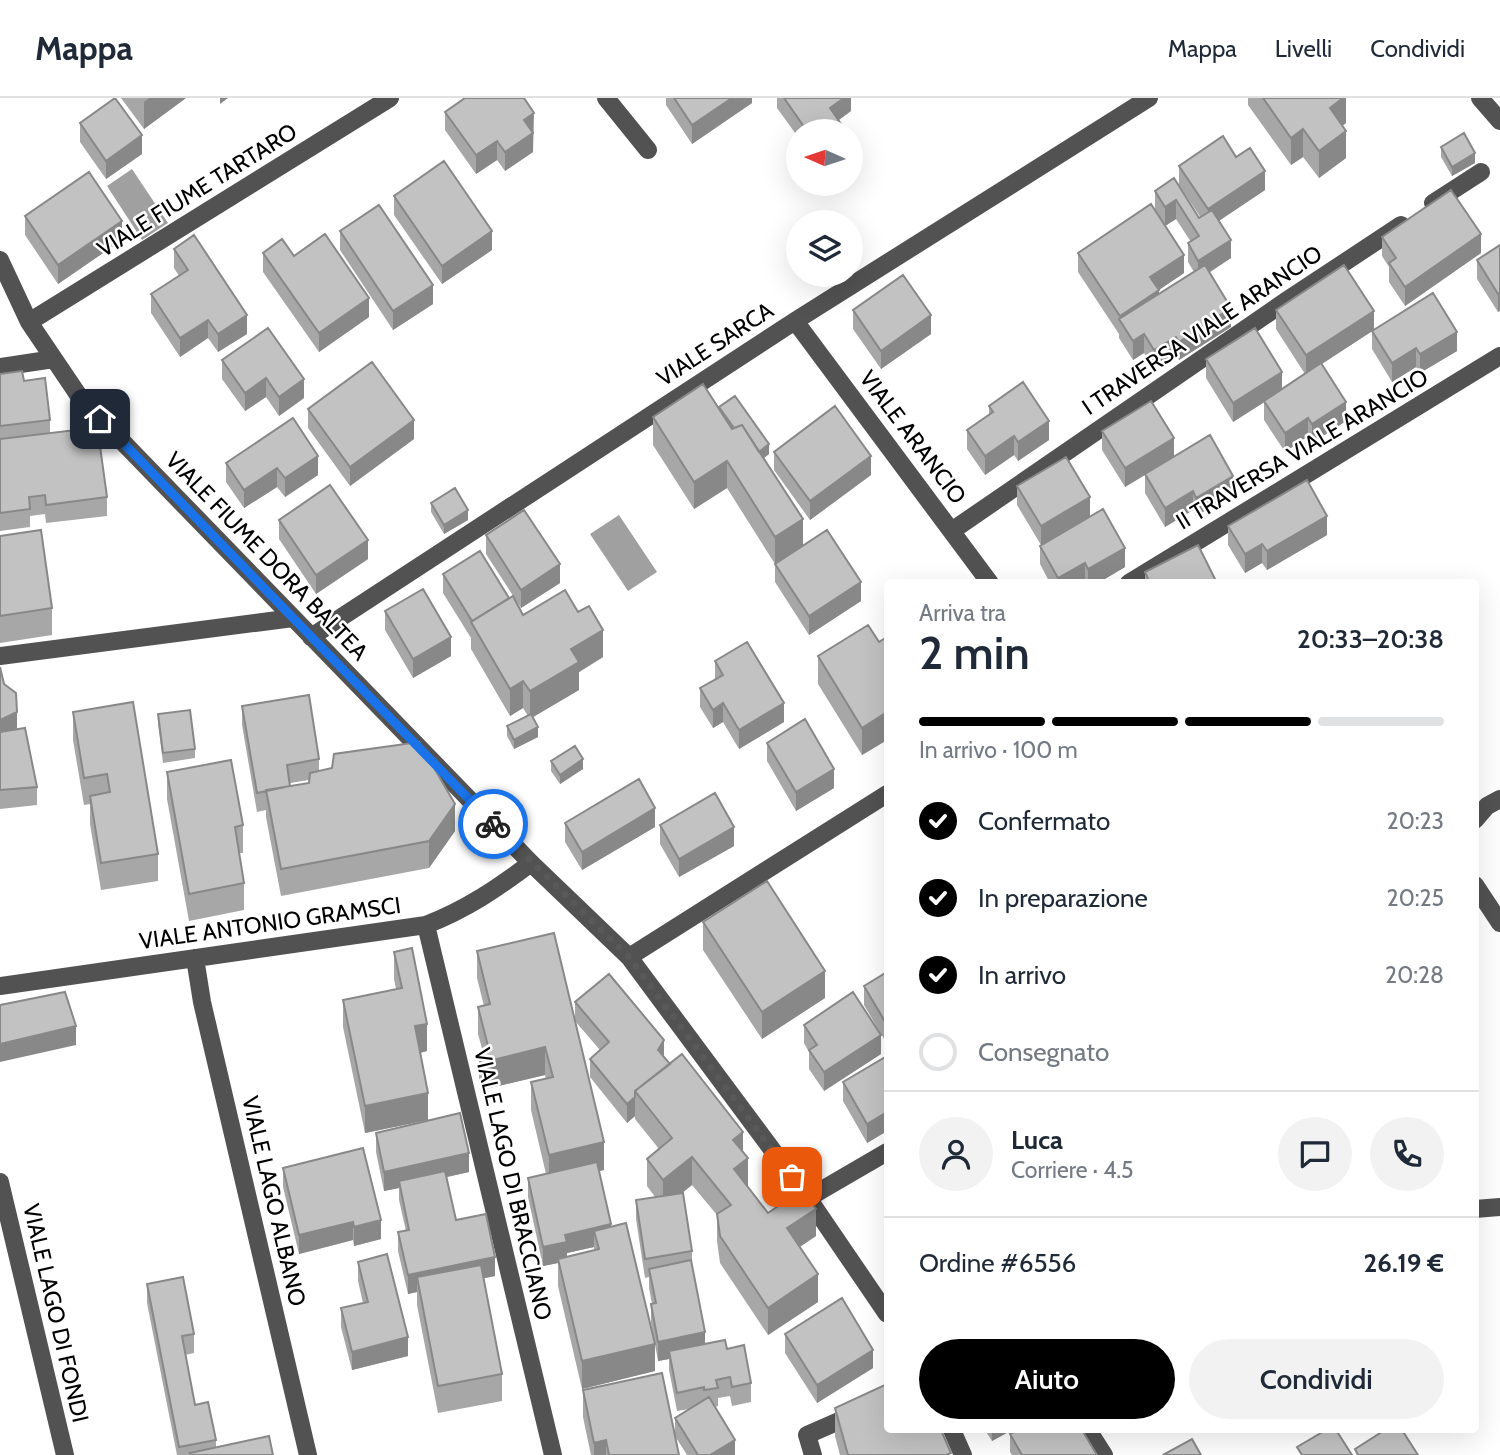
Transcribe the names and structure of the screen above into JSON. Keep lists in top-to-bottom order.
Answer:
{
  "streets": {
    "street": [
      "VIALE FIUME TARTARO",
      "I TRAVERSA VIALE ARANCIO",
      "VIALE SARCA",
      "VIALE ARANCIO",
      "II TRAVERSA VIALE ARANCIO",
      "VIALE FIUME DORA BALTEA",
      "VIALE ANTONIO GRAMSCI",
      "VIALE LAGO DI BRACCIANO",
      "VIALE LAGO ALBANO",
      "VIALE LAGO DI FONDI"
    ]
  },
  "crossings": [
    ["VIALE FIUME TARTARO", "VIALE FIUME DORA BALTEA"],
    ["I TRAVERSA VIALE ARANCIO", "VIALE ARANCIO"],
    ["VIALE SARCA", "VIALE ARANCIO"],
    ["VIALE SARCA", "VIALE FIUME DORA BALTEA"],
    ["VIALE FIUME DORA BALTEA", "VIALE ANTONIO GRAMSCI"],
    ["VIALE ANTONIO GRAMSCI", "VIALE LAGO DI BRACCIANO"],
    ["VIALE ANTONIO GRAMSCI", "VIALE LAGO ALBANO"]
  ],
  "north": "left",
  "page": {
    "header": "Mappa",
    "nav": ["Mappa", "Livelli", "Condividi"],
    "heading": ["2 min", "Arriva tra", "20:33–20:38"],
    "panel": [
      "Luca",
      "Corriere · 4.5",
      "Ordine #6556",
      "26.19 €"
    ],
    "bar": "In arrivo · 100 m",
    "list": [
      ["Confermato", "20:23"],
      ["In preparazione", "20:25"],
      ["In arrivo", "20:28"],
      "Consegnato"
    ],
    "buttons": ["Aiuto", "Condividi"]
  }
}
